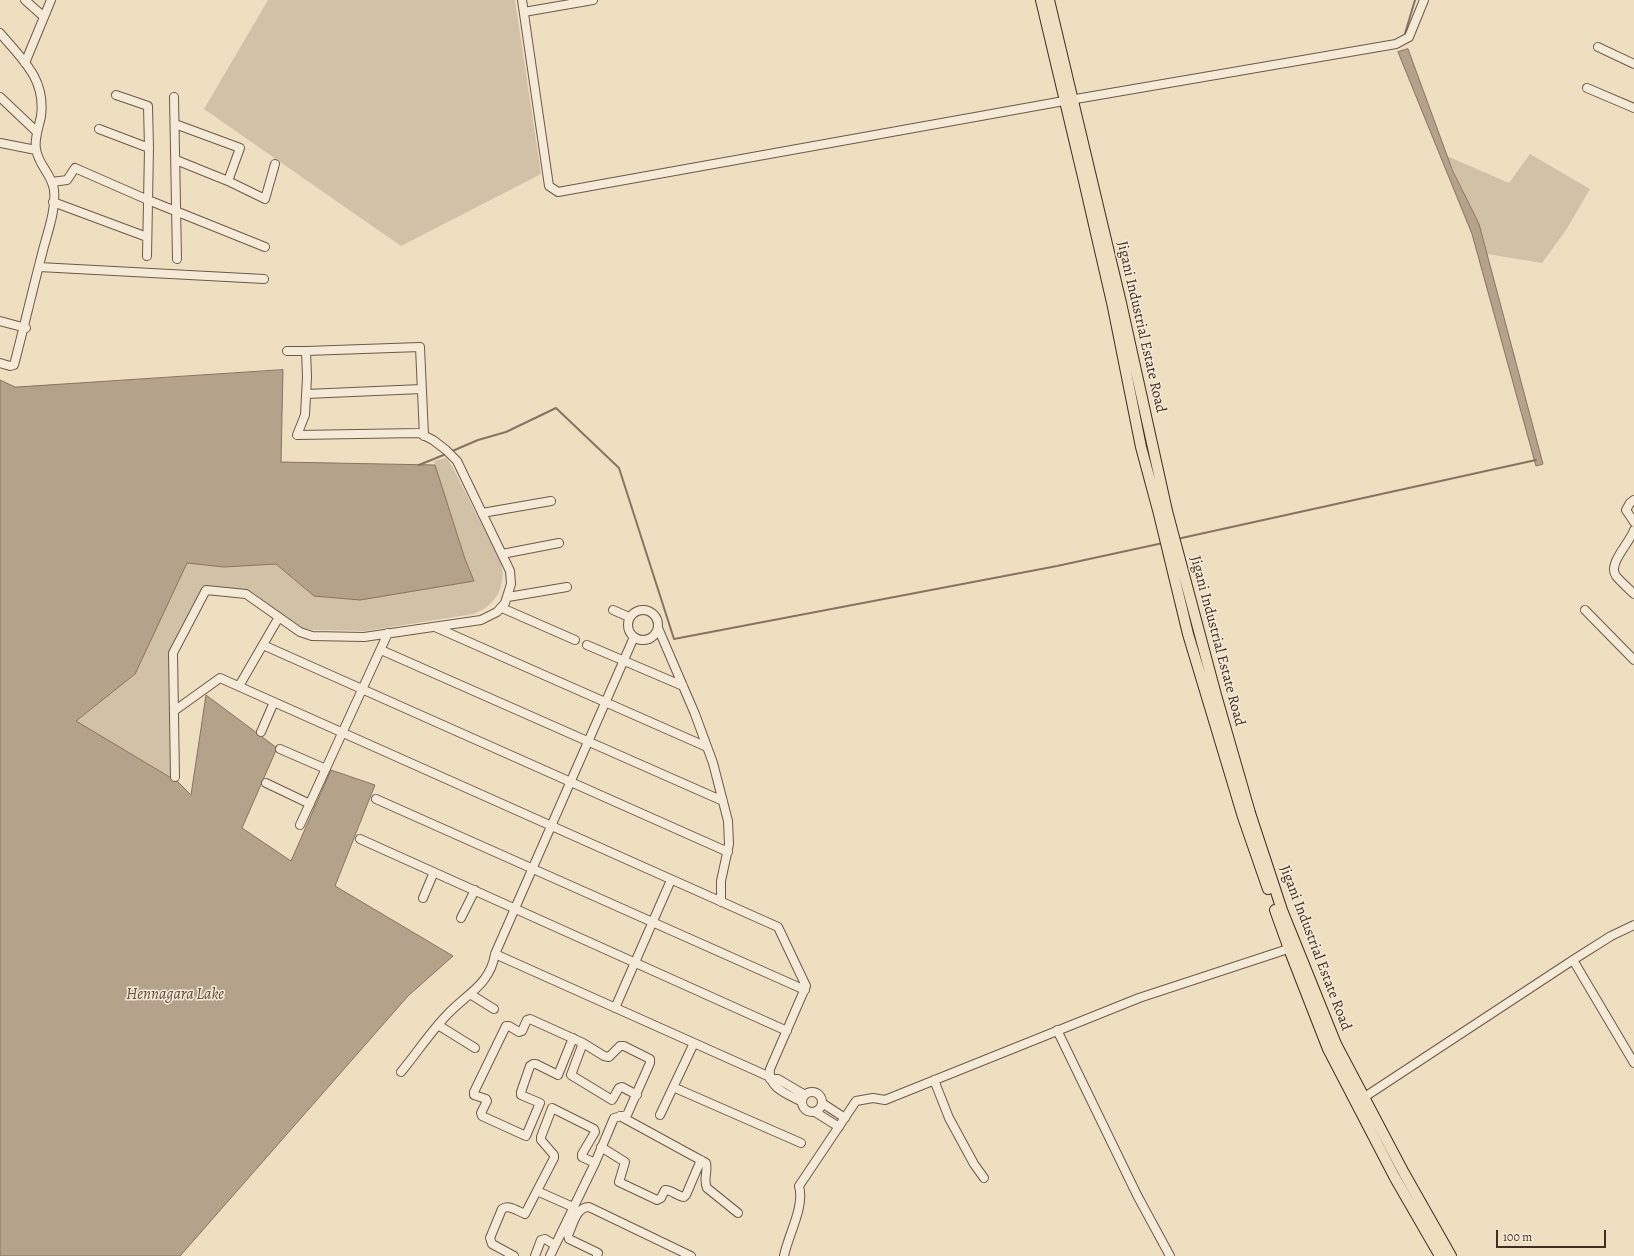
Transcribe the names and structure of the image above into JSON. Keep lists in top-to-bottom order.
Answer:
{
  "streets": {
    "main road": ["Jigani Industrial Estate Road"]
  },
  "water": ["Hennagara Lake"],
  "scale_bar": "100 m"
}
